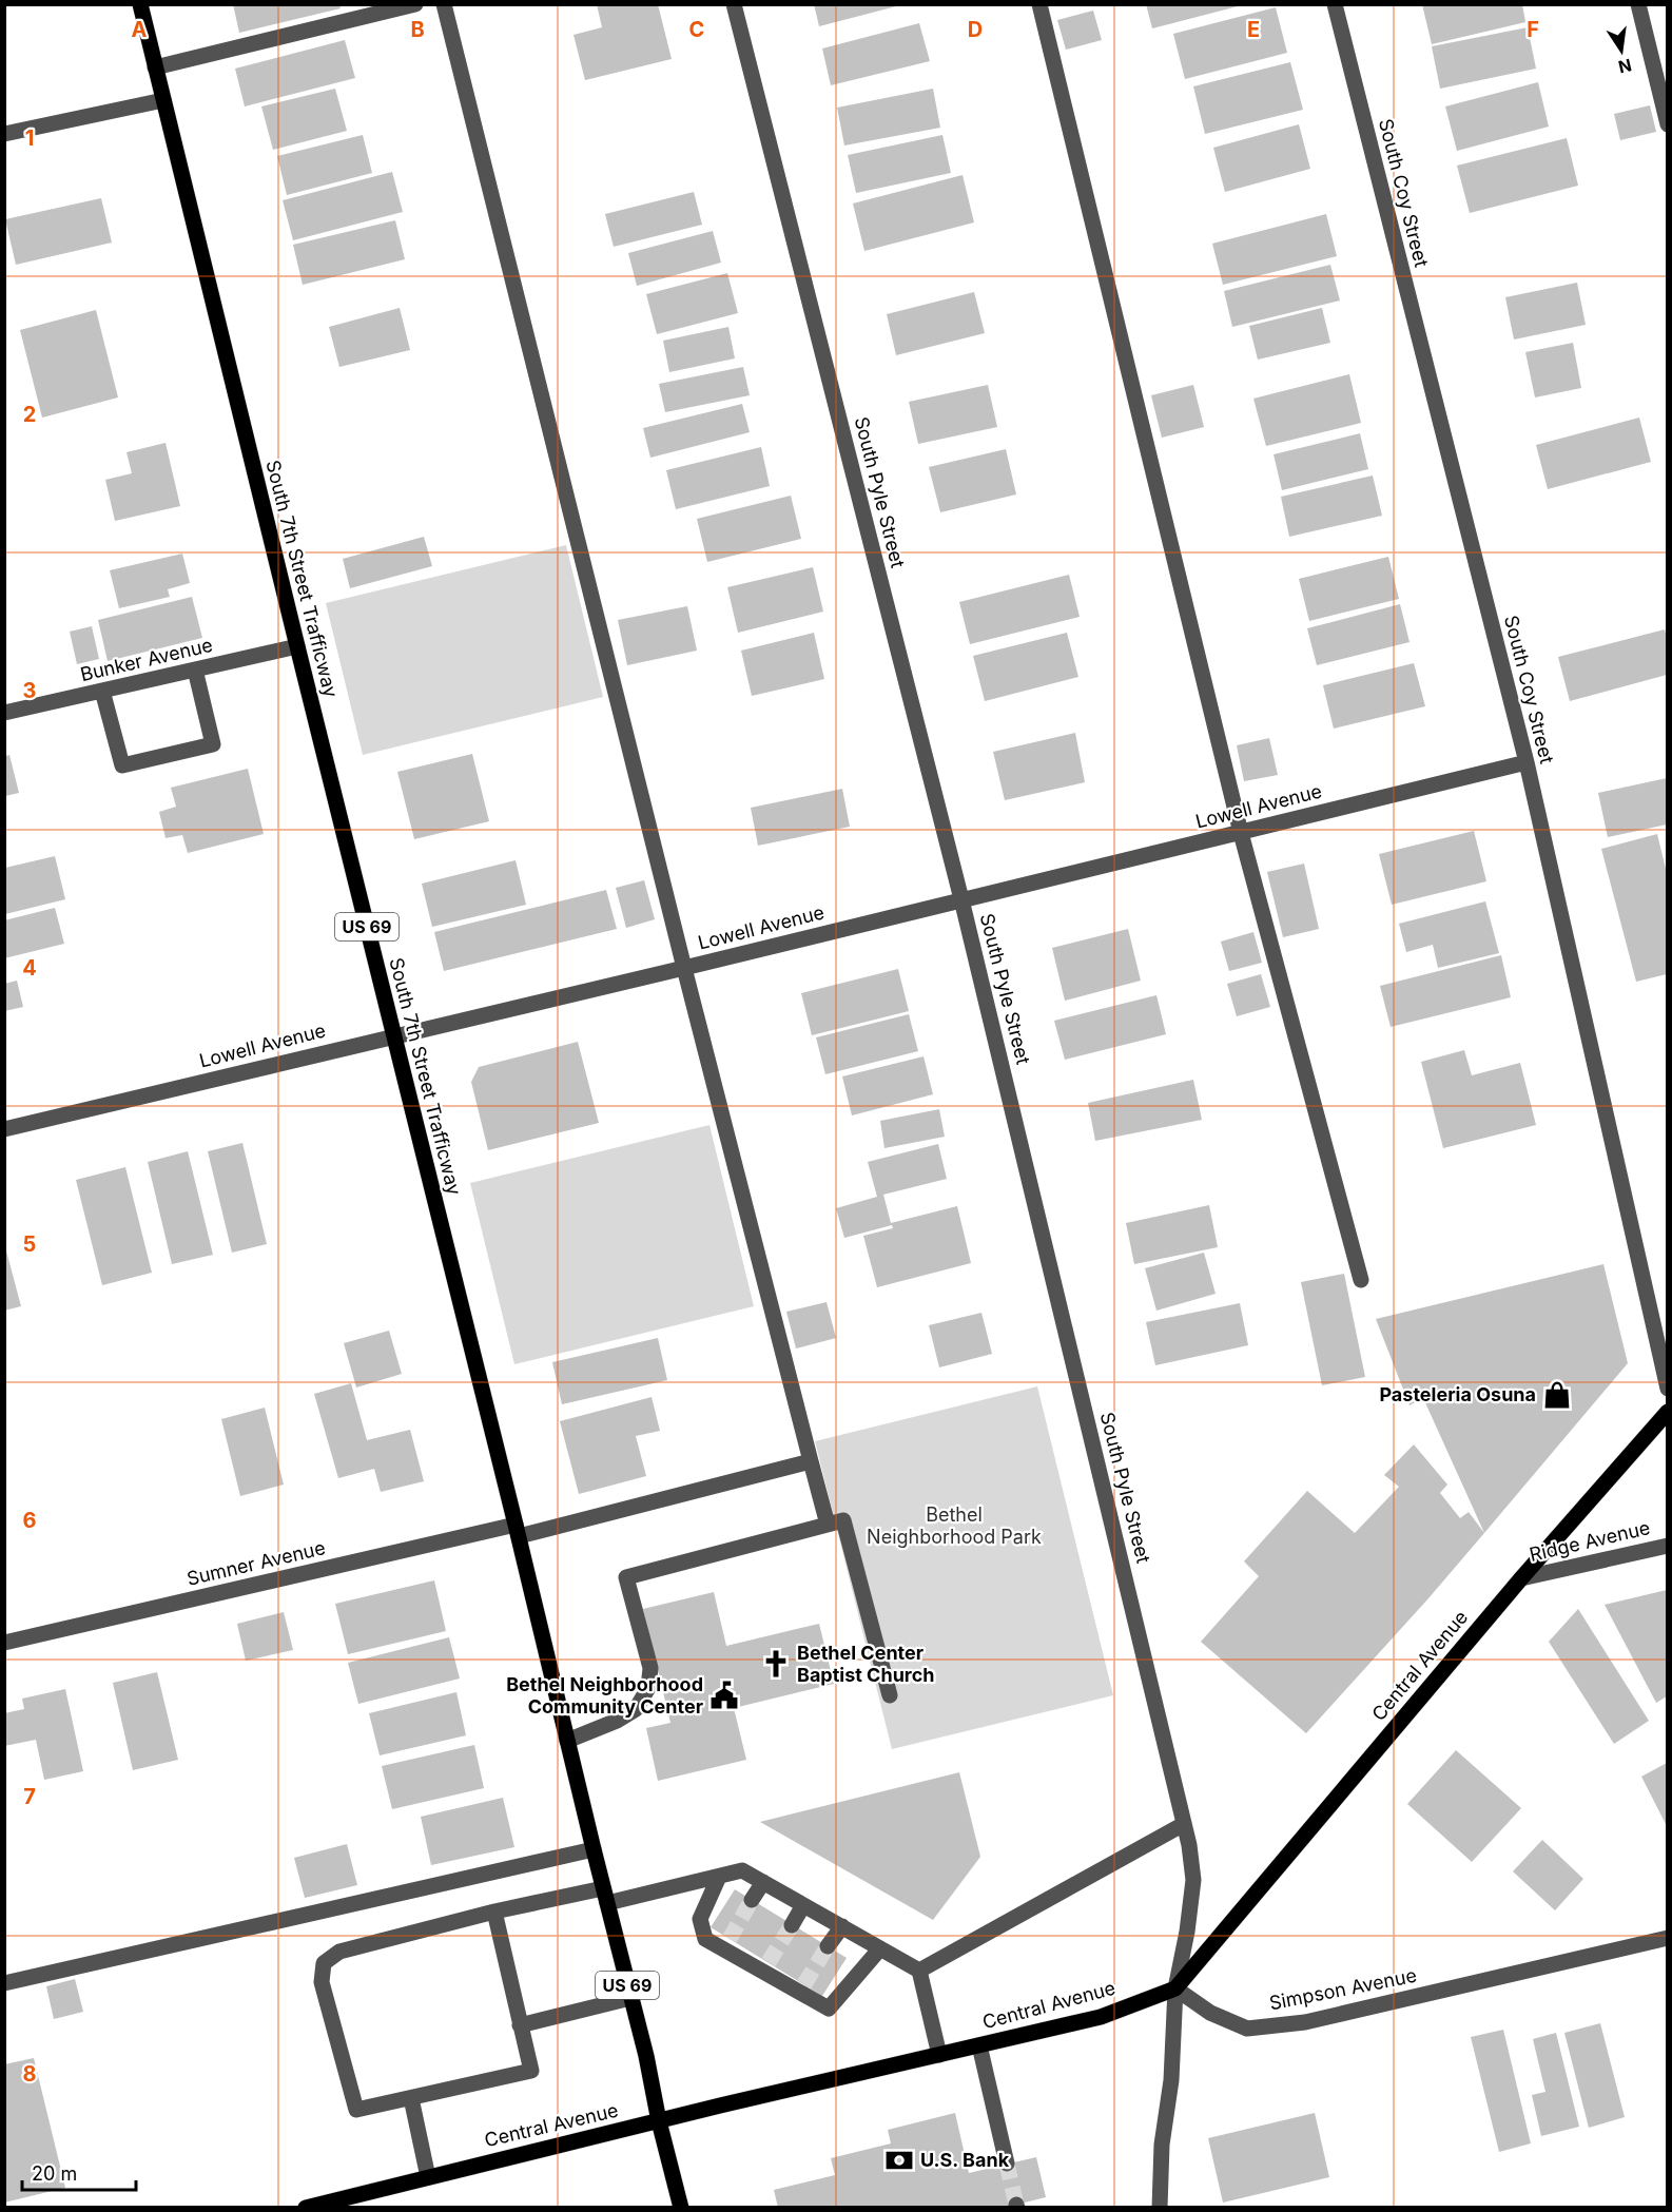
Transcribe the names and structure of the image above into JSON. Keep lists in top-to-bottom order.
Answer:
{
  "streets": {
    "main road": ["South 7th Street Trafficway", "US 69", "Central Avenue"],
    "street": [
      "South Coy Street",
      "South Pyle Street",
      "Bunker Avenue",
      "Lowell Avenue",
      "Ridge Avenue",
      "Sumner Avenue",
      "Simpson Avenue"
    ]
  },
  "crossings": [
    ["South Coy Street", "Lowell Avenue"],
    ["South Pyle Street", "Lowell Avenue"],
    ["South Pyle Street", "Central Avenue"],
    ["South Pyle Street", "Simpson Avenue"],
    ["South 7th Street Trafficway", "Bunker Avenue"],
    ["South 7th Street Trafficway", "Lowell Avenue"],
    ["South 7th Street Trafficway", "US 69"],
    ["South 7th Street Trafficway", "Sumner Avenue"],
    ["South 7th Street Trafficway", "Central Avenue"],
    ["US 69", "Central Avenue"],
    ["Ridge Avenue", "Central Avenue"],
    ["Central Avenue", "Simpson Avenue"]
  ],
  "parks": ["Bethel Neighborhood Park"],
  "places": {
    "shop": ["Pasteleria Osuna"],
    "church": ["Bethel Center Baptist Church"],
    "public building": ["Bethel Neighborhood Community Center"],
    "bank": ["U.S. Bank"]
  },
  "scale_bar": "20 m",
  "north": "bottom",
  "grid": {
    "columns": [
      "A",
      "B",
      "C",
      "D",
      "E",
      "F"
    ],
    "rows": [
      "1",
      "2",
      "3",
      "4",
      "5",
      "6",
      "7",
      "8"
    ]
  }
}
